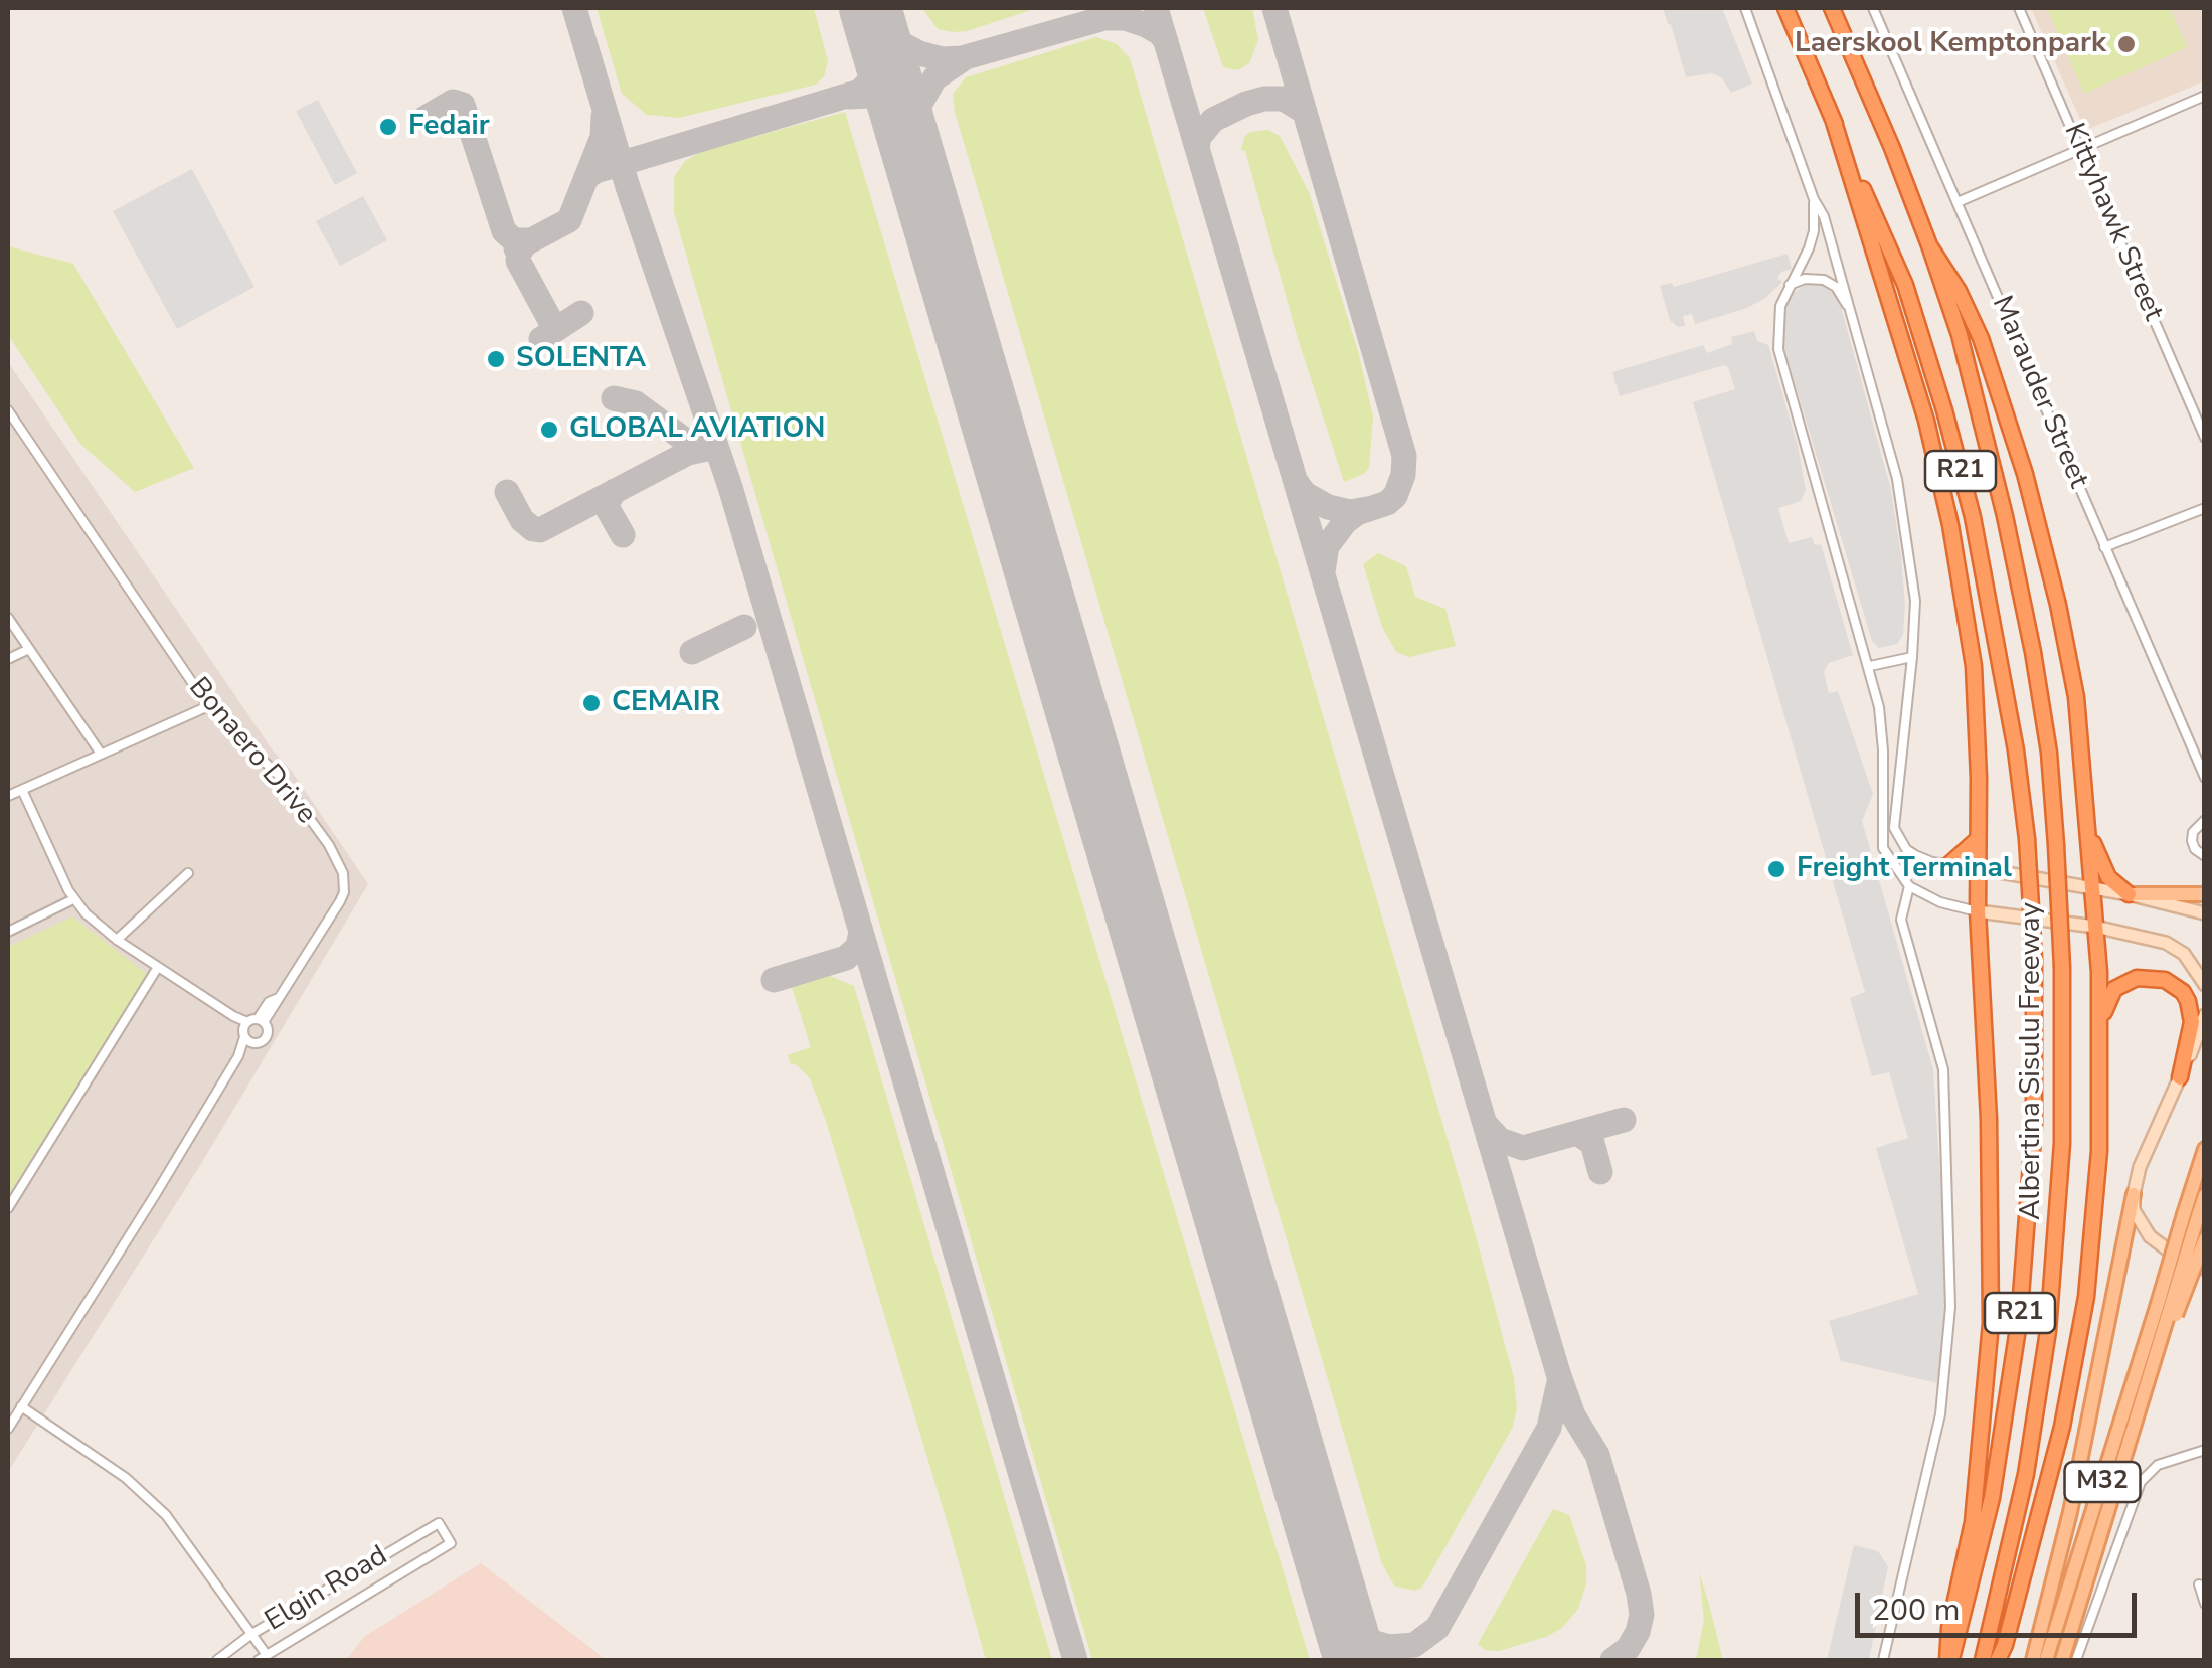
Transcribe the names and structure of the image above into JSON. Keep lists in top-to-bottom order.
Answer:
{
  "streets": {
    "highway": ["R21", "Albertina Sisulu Freeway"],
    "main road": ["M32"],
    "street": [
      "Kittyhawk Street",
      "Marauder Street",
      "Bonaero Drive",
      "Elgin Road"
    ]
  },
  "places": [
    "Laerskool Kemptonpark",
    "Fedair",
    "SOLENTA",
    "GLOBAL AVIATION",
    "CEMAIR",
    "Freight Terminal"
  ],
  "scale_bar": "200 m"
}
